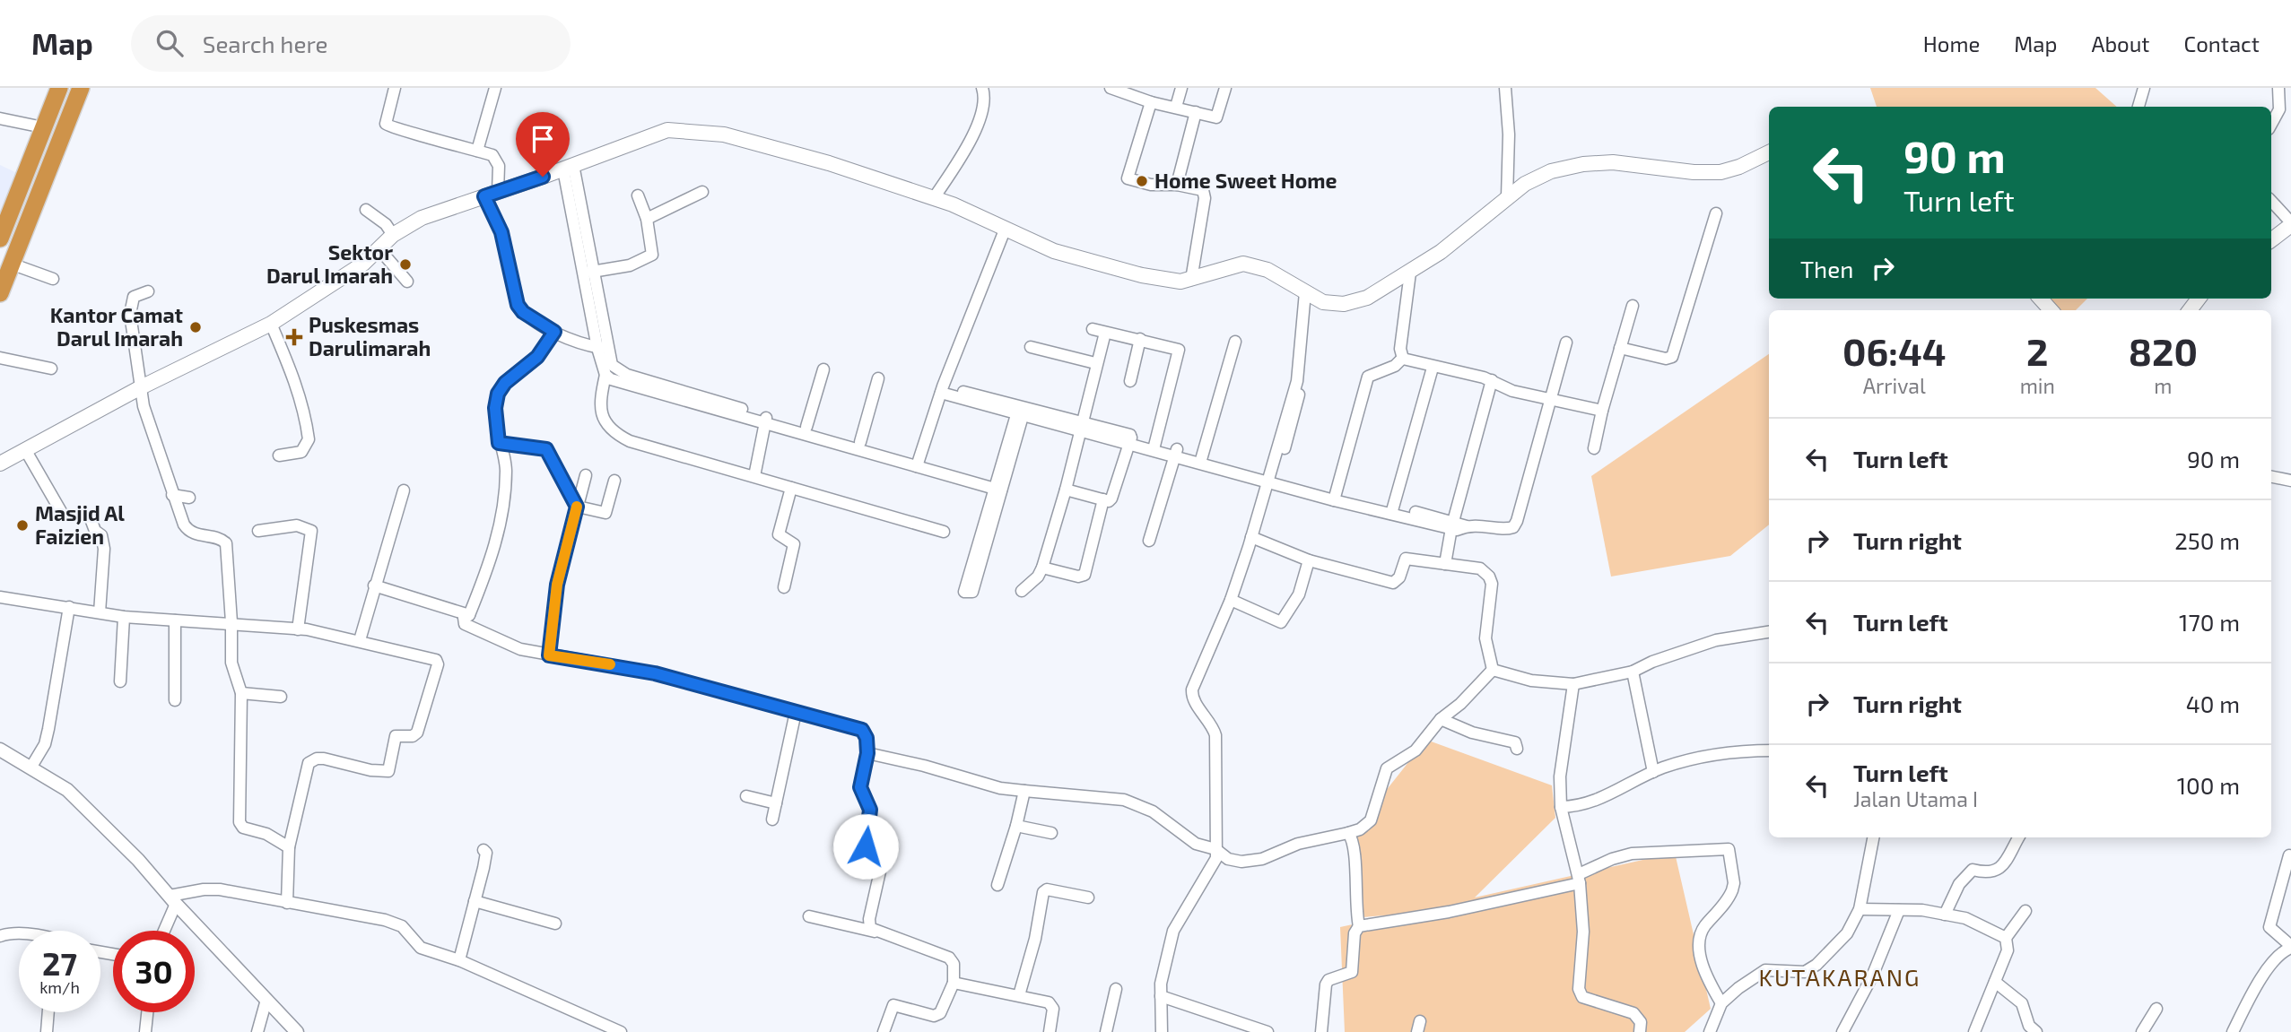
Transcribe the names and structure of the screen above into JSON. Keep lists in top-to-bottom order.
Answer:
{
  "districts": ["KUTAKARANG"],
  "places": {
    "other": [
      "Home Sweet Home",
      "Sektor Darul Imarah",
      "Kantor Camat Darul Imarah",
      "Masjid Al Faizien"
    ],
    "health": ["Puskesmas Darulimarah"]
  },
  "page": {
    "header": "Map",
    "search": "Search here",
    "nav": [
      "Home",
      "Map",
      "About",
      "Contact"
    ],
    "turn": ["90 m", "Turn left"],
    "then": "Then",
    "eta": [
      "06:44",
      "Arrival",
      "2",
      "min",
      "820",
      "m"
    ],
    "list": [
      {
        "name": "Turn left",
        "value": "90 m"
      },
      {
        "name": "Turn right",
        "value": "250 m"
      },
      {
        "name": "Turn left",
        "value": "170 m"
      },
      {
        "name": "Turn right",
        "value": "40 m"
      },
      {
        "name": "Turn left",
        "note": "Jalan Utama I",
        "value": "100 m"
      }
    ],
    "speed": "27 km/h",
    "limit": "30"
  }
}
